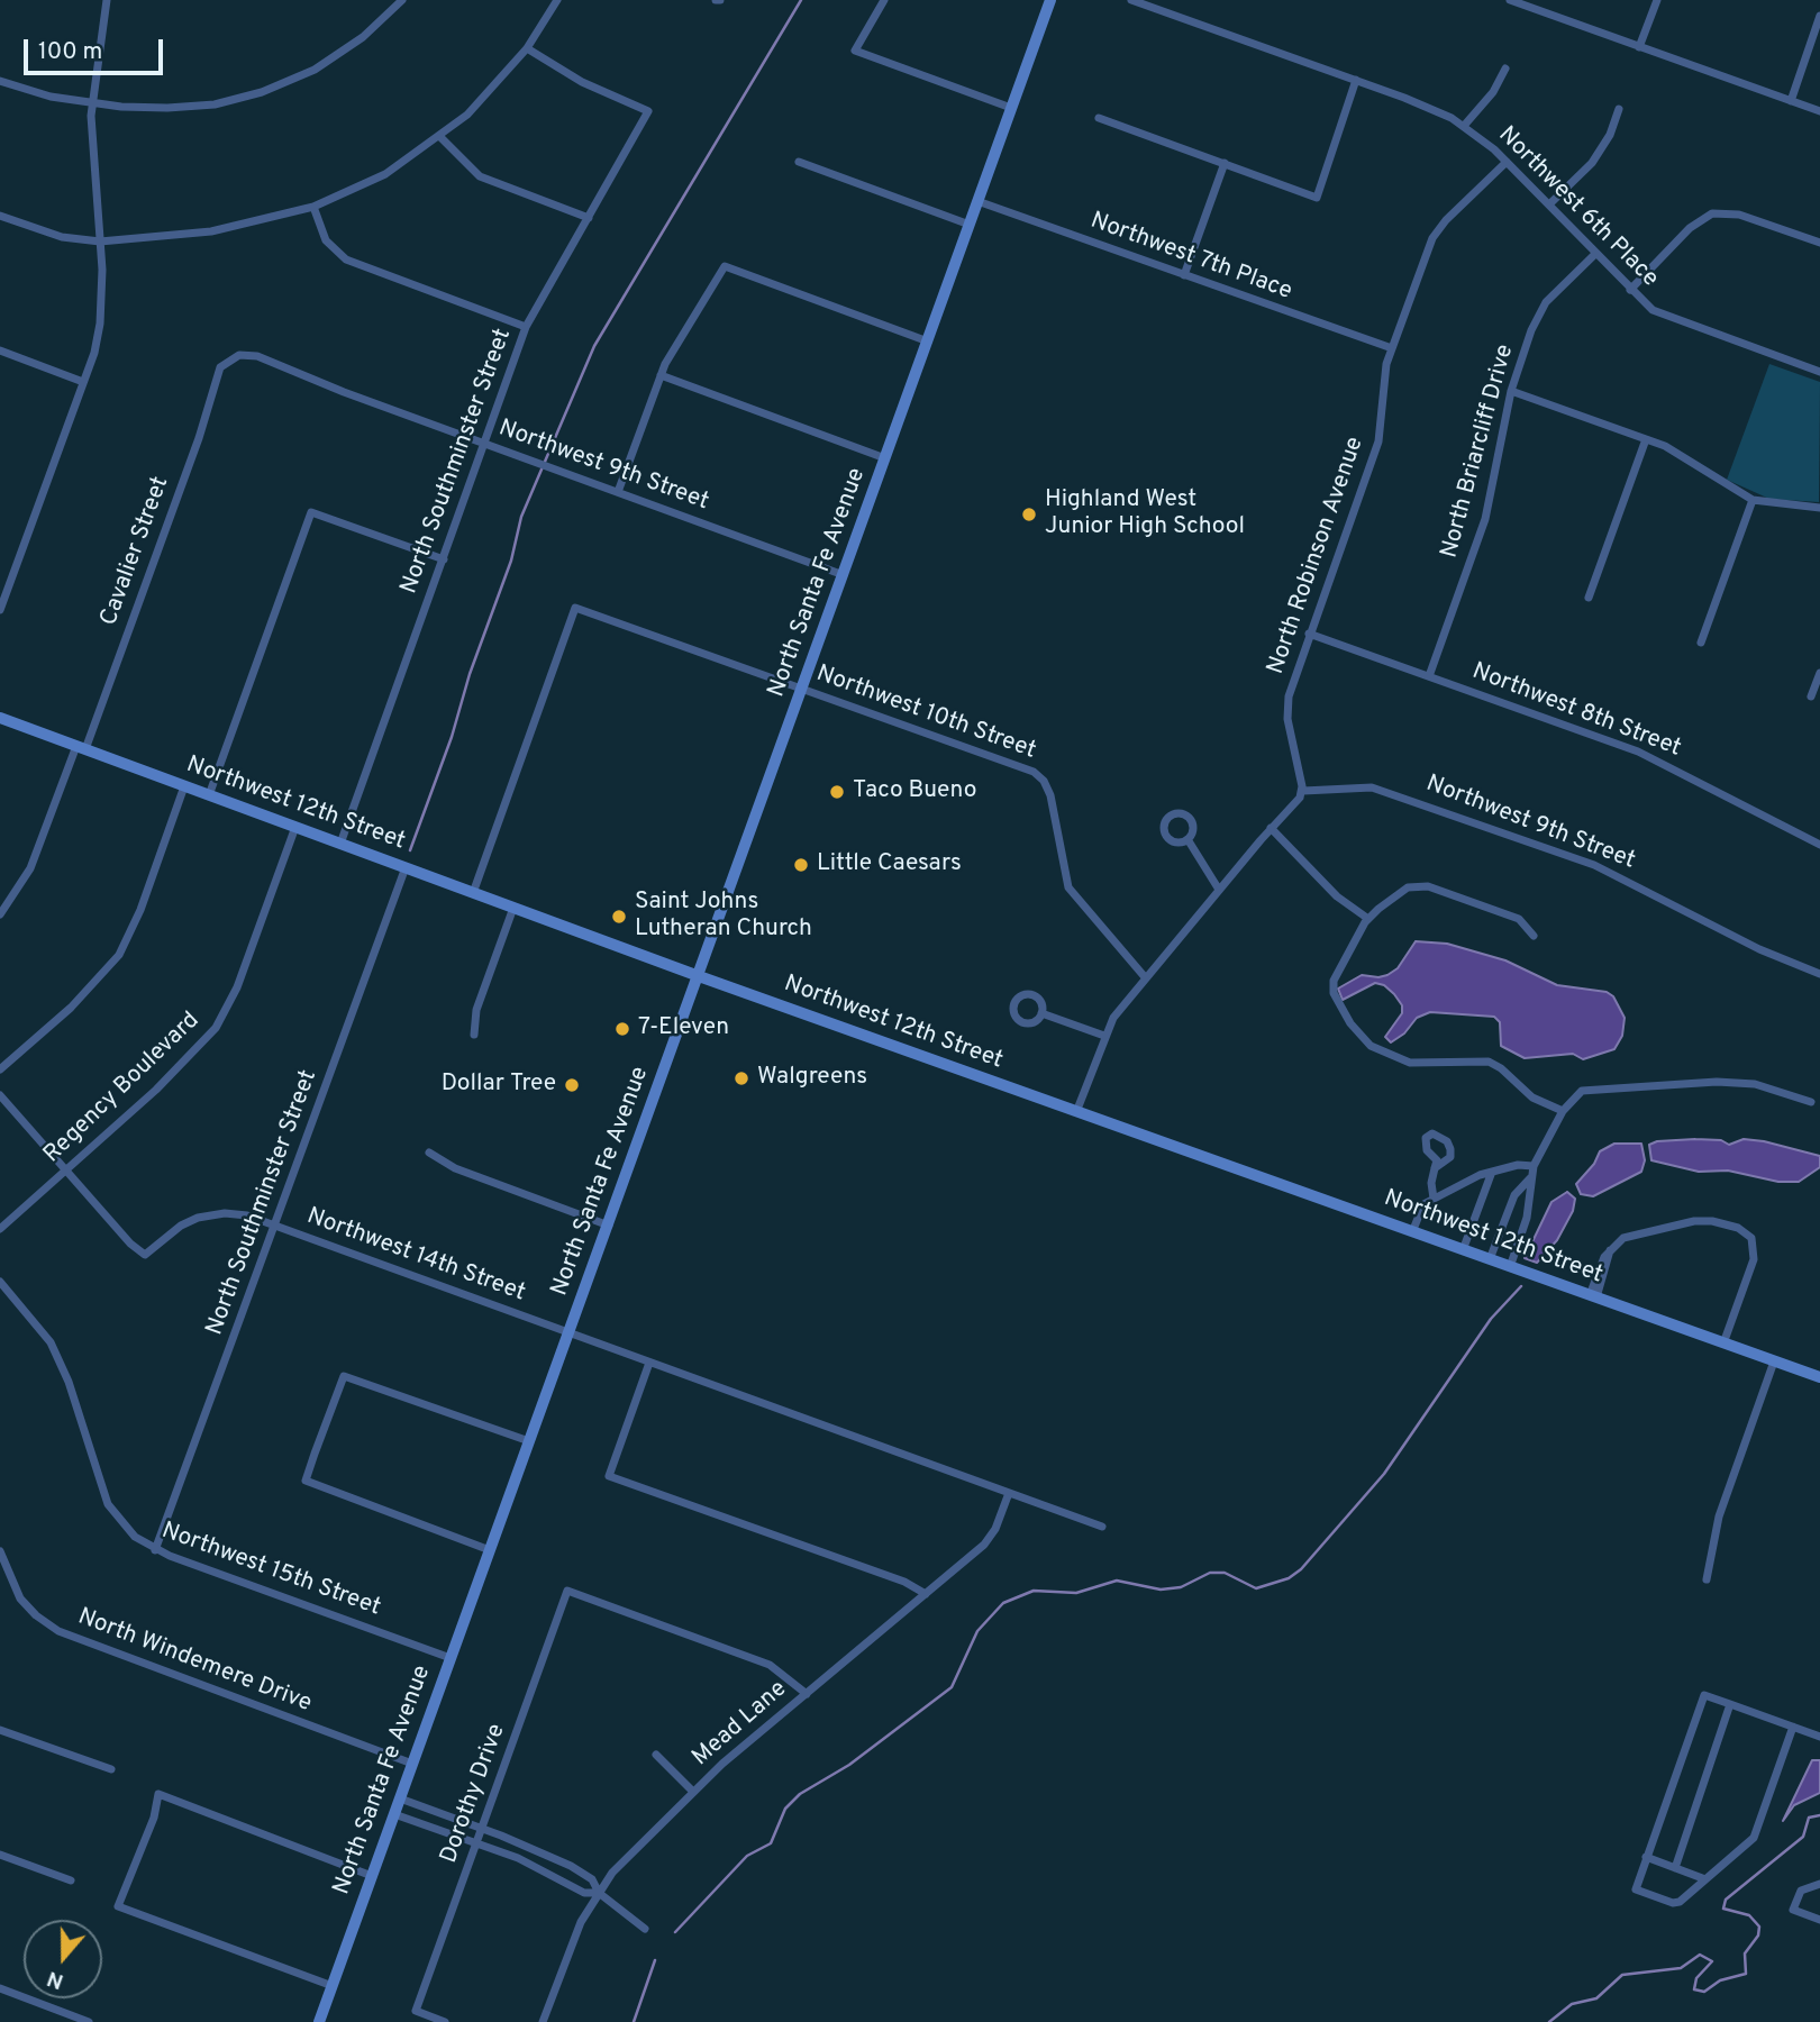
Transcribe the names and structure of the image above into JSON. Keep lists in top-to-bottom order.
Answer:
{
  "streets": {
    "main road": ["North Santa Fe Avenue", "Northwest 12th Street"],
    "street": [
      "Northwest 6th Place",
      "Northwest 7th Place",
      "North Briarcliff Drive",
      "North Southminster Street",
      "Northwest 9th Street",
      "Cavalier Street",
      "North Robinson Avenue",
      "Northwest 8th Street",
      "Northwest 10th Street",
      "Regency Boulevard",
      "Northwest 14th Street",
      "Northwest 15th Street",
      "North Windemere Drive",
      "Mead Lane",
      "Dorothy Drive"
    ]
  },
  "crossings": [
    ["Northwest 6th Place", "North Briarcliff Drive"],
    ["Northwest 6th Place", "North Robinson Avenue"],
    ["Northwest 7th Place", "North Robinson Avenue"],
    ["Northwest 7th Place", "North Santa Fe Avenue"],
    ["North Briarcliff Drive", "Northwest 8th Street"],
    ["North Southminster Street", "Northwest 9th Street"],
    ["North Southminster Street", "Northwest 12th Street"],
    ["North Southminster Street", "Northwest 14th Street"],
    ["North Southminster Street", "Northwest 15th Street"],
    ["Northwest 9th Street", "Cavalier Street"],
    ["Northwest 9th Street", "North Robinson Avenue"],
    ["Northwest 9th Street", "North Santa Fe Avenue"],
    ["Cavalier Street", "Northwest 12th Street"],
    ["North Robinson Avenue", "Northwest 8th Street"],
    ["North Santa Fe Avenue", "Northwest 10th Street"],
    ["North Santa Fe Avenue", "Northwest 12th Street"],
    ["North Santa Fe Avenue", "Northwest 14th Street"],
    ["North Santa Fe Avenue", "Northwest 15th Street"],
    ["North Santa Fe Avenue", "North Windemere Drive"],
    ["Northwest 10th Street", "Northwest 12th Street"],
    ["Northwest 12th Street", "Regency Boulevard"],
    ["Regency Boulevard", "Northwest 14th Street"],
    ["Northwest 14th Street", "Mead Lane"],
    ["Mead Lane", "Dorothy Drive"]
  ],
  "places": [
    "Highland West Junior High School",
    "Taco Bueno",
    "Little Caesars",
    "Saint Johns Lutheran Church",
    "7-Eleven",
    "Walgreens",
    "Dollar Tree"
  ],
  "scale_bar": "100 m",
  "north": "bottom"
}
